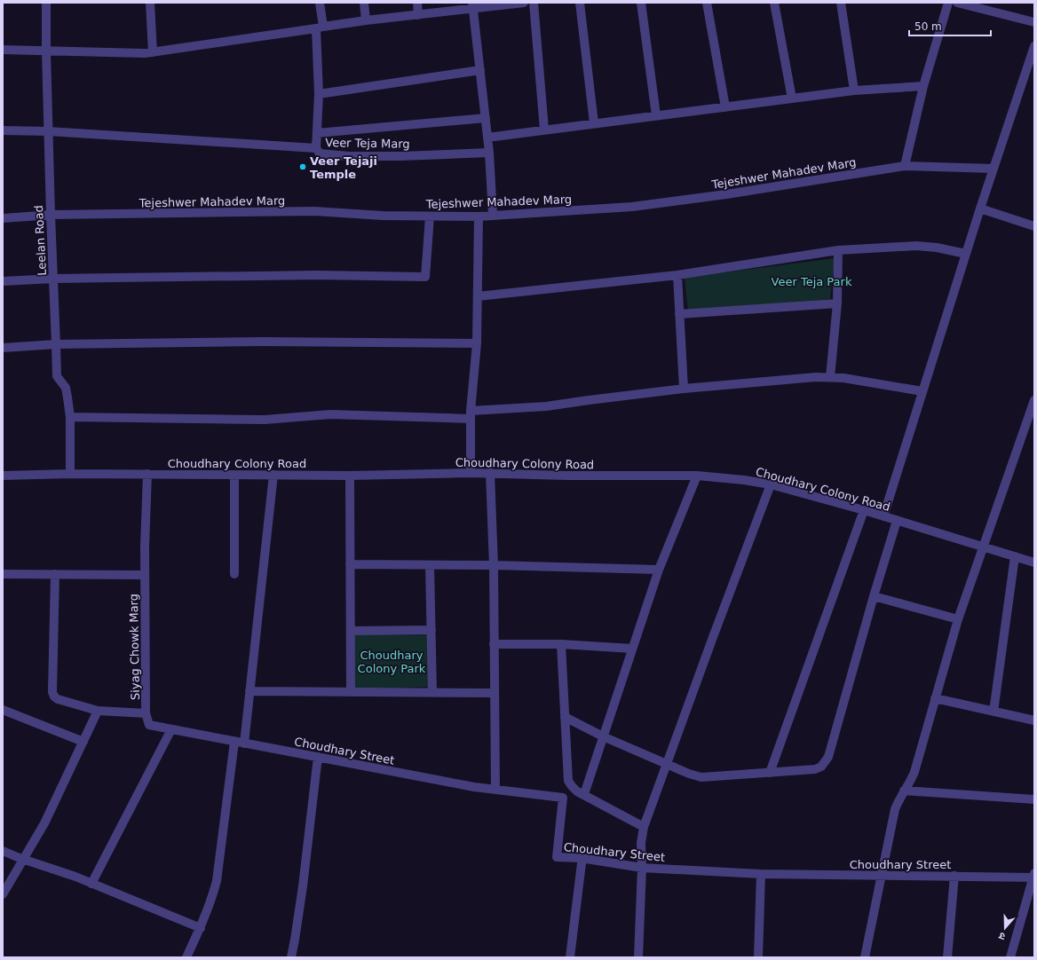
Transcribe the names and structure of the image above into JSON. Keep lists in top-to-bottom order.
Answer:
{
  "streets": {
    "street": [
      "Veer Teja Marg",
      "Tejeshwer Mahadev Marg",
      "Leelan Road",
      "Choudhary Colony Road",
      "Siyag Chowk Marg",
      "Choudhary Street"
    ]
  },
  "crossings": [
    ["Tejeshwer Mahadev Marg", "Leelan Road"],
    ["Leelan Road", "Choudhary Colony Road"],
    ["Choudhary Colony Road", "Siyag Chowk Marg"],
    ["Siyag Chowk Marg", "Choudhary Street"]
  ],
  "parks": ["Veer Teja Park", "Choudhary Colony Park"],
  "places": ["Veer Tejaji Temple"],
  "scale_bar": "50 m",
  "north": "bottom"
}
